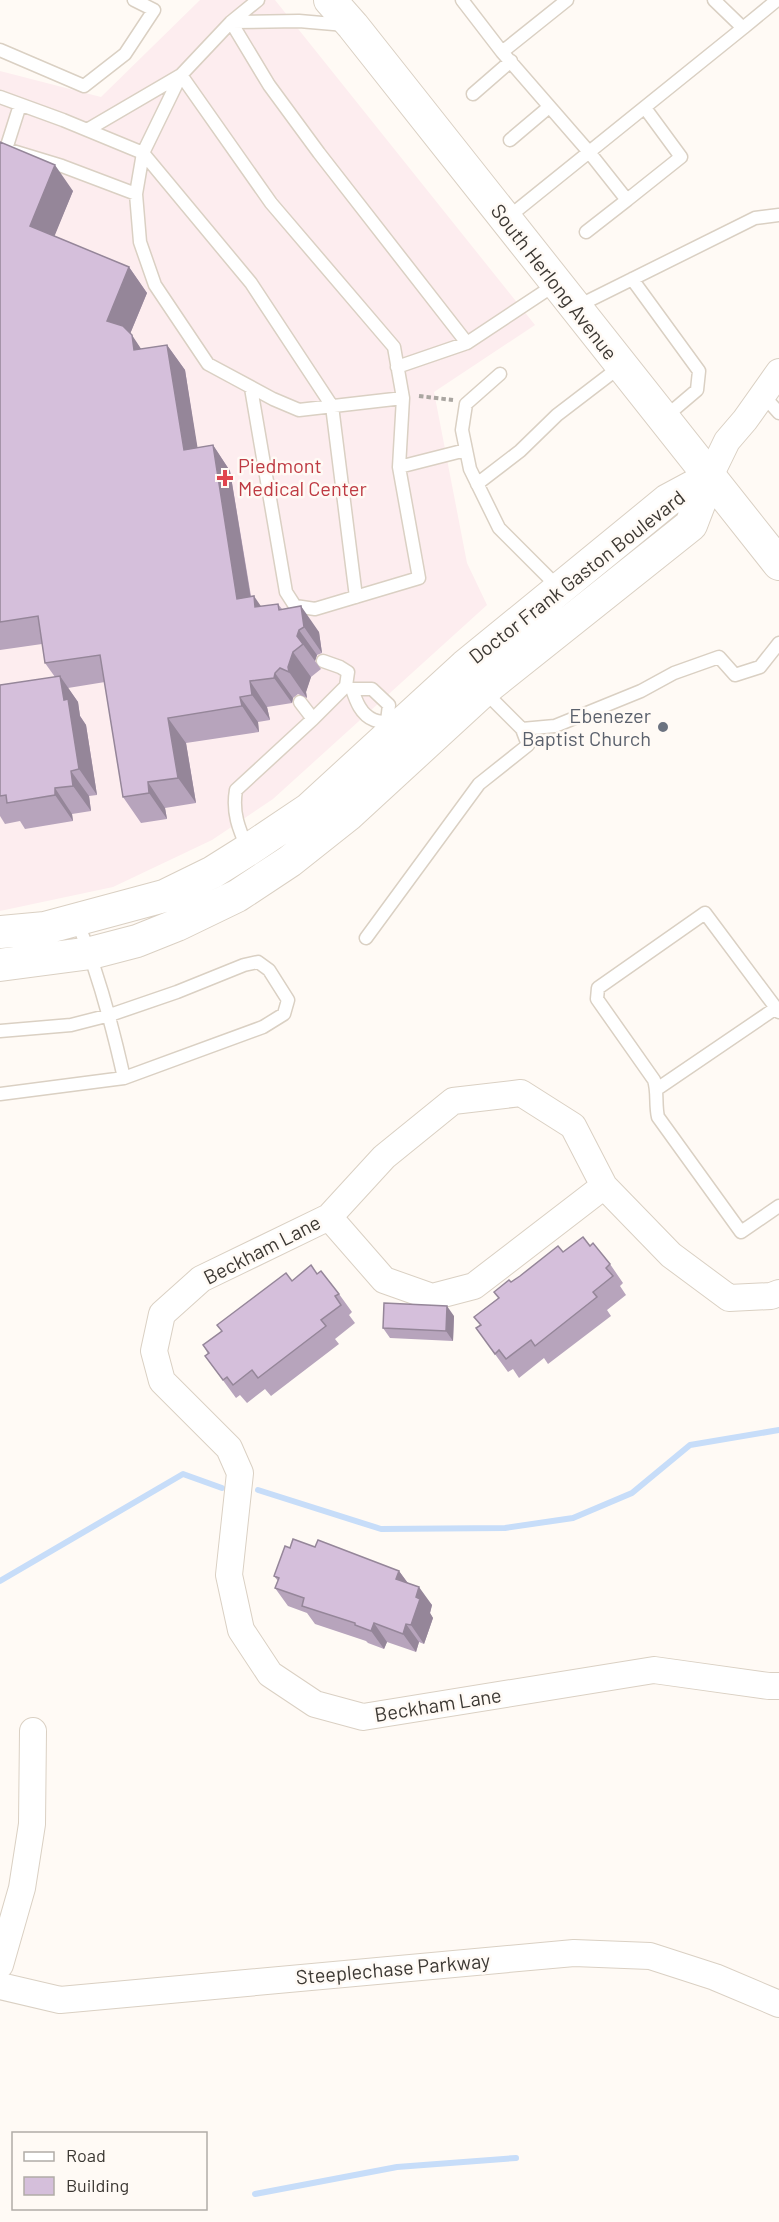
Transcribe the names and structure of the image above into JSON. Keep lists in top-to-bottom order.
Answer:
{
  "streets": {
    "street": [
      "South Herlong Avenue",
      "Doctor Frank Gaston Boulevard",
      "Beckham Lane",
      "Steeplechase Parkway"
    ]
  },
  "crossings": [
    ["South Herlong Avenue", "Doctor Frank Gaston Boulevard"]
  ],
  "places": {
    "health": ["Piedmont Medical Center"],
    "other": ["Ebenezer Baptist Church"]
  },
  "legend": ["Road", "Building"]
}
